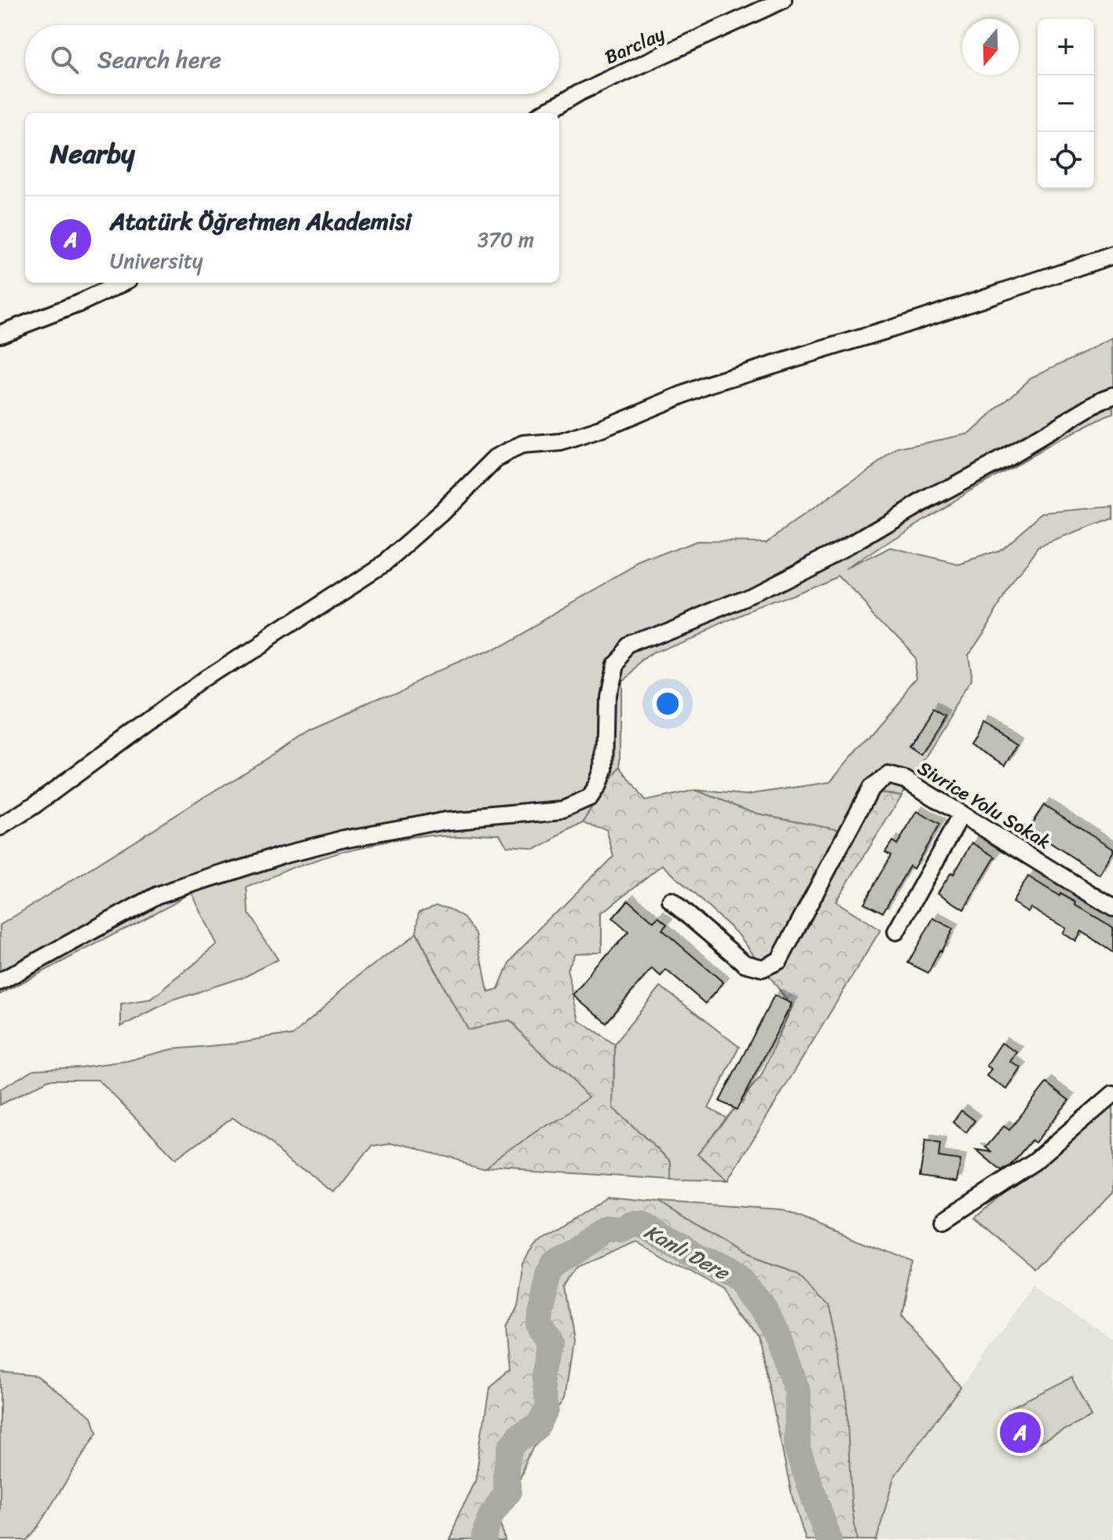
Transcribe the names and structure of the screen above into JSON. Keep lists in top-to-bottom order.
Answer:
{
  "streets": {
    "street": ["Barclay", "Sivrice Yolu Sokak"]
  },
  "water": ["Kanlı Dere"],
  "north": "bottom",
  "page": {
    "map_buttons": ["+", "−"],
    "search": "Search here",
    "heading": "Nearby",
    "list": [
      {
        "mark": "A",
        "name": "Atatürk Öğretmen Akademisi",
        "note": "University",
        "value": "370 m"
      }
    ],
    "pins": "A"
  }
}
